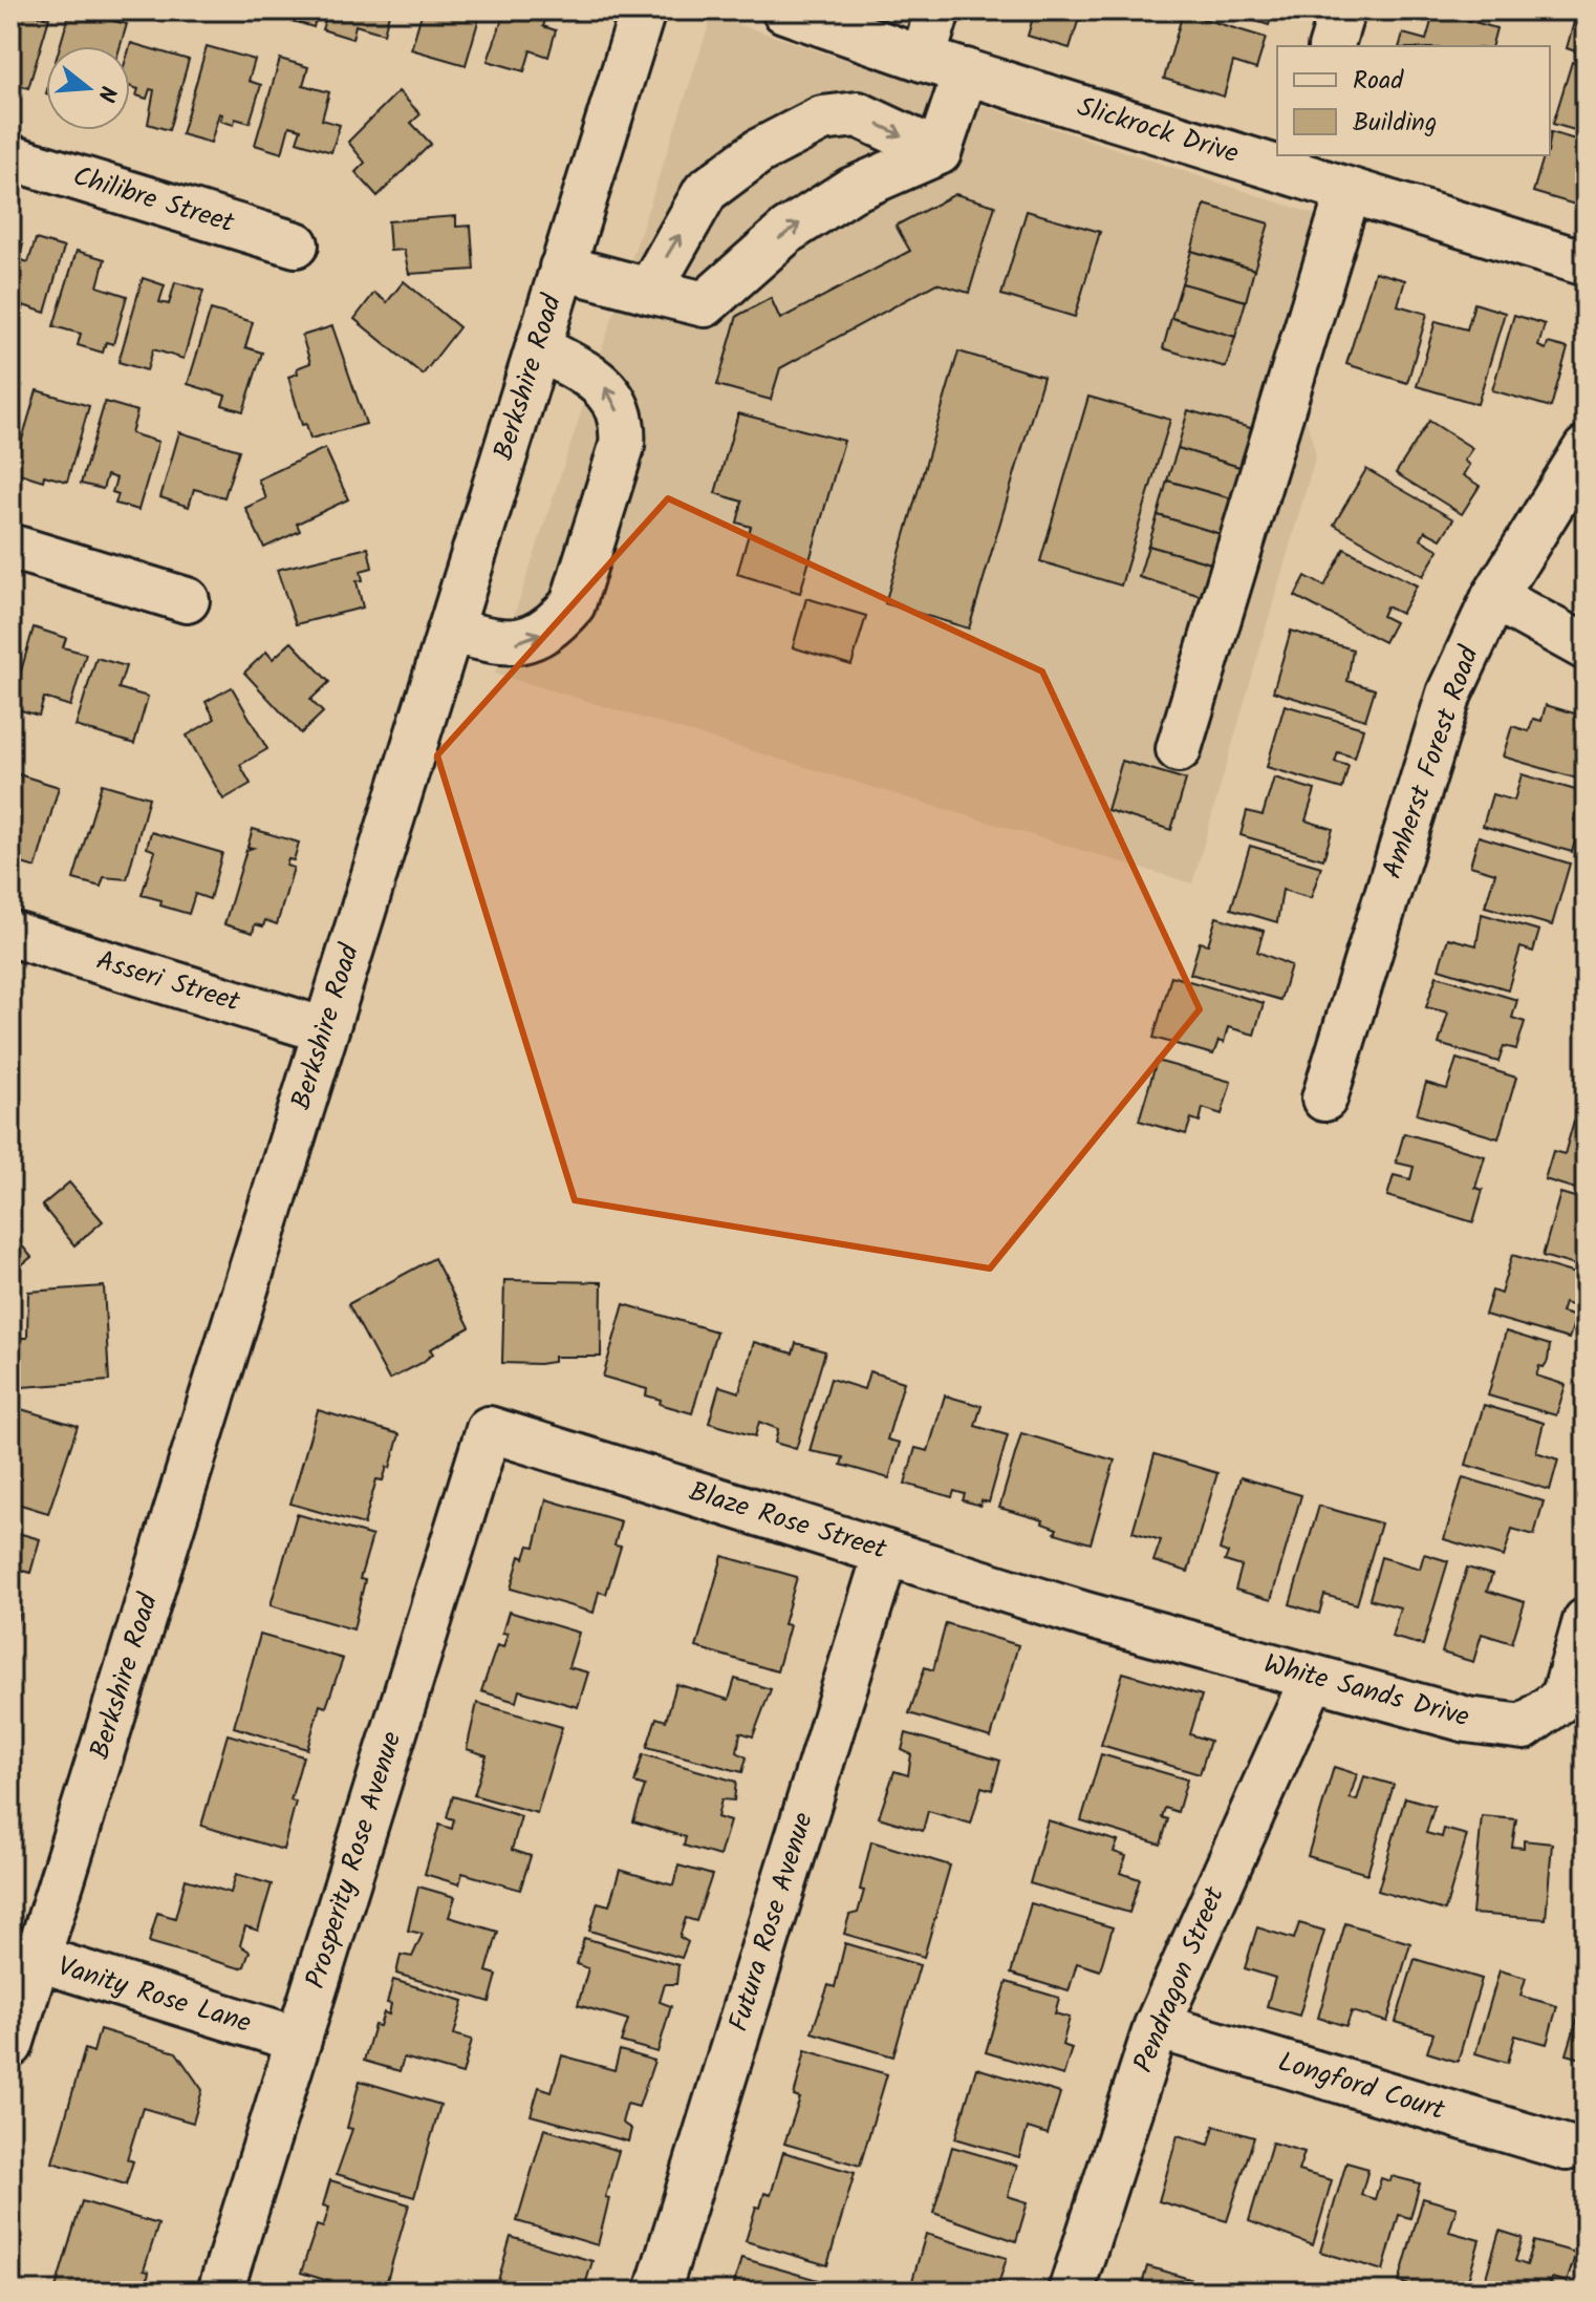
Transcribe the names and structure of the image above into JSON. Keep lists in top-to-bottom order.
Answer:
{
  "streets": {
    "street": [
      "Slickrock Drive",
      "Chilibre Street",
      "Berkshire Road",
      "Amherst Forest Road",
      "Asseri Street",
      "Blaze Rose Street",
      "White Sands Drive",
      "Prosperity Rose Avenue",
      "Futura Rose Avenue",
      "Pendragon Street",
      "Vanity Rose Lane",
      "Longford Court"
    ]
  },
  "crossings": [
    ["Berkshire Road", "Asseri Street"],
    ["Berkshire Road", "Vanity Rose Lane"],
    ["Blaze Rose Street", "White Sands Drive"],
    ["Blaze Rose Street", "Prosperity Rose Avenue"],
    ["Blaze Rose Street", "Futura Rose Avenue"],
    ["White Sands Drive", "Pendragon Street"],
    ["Prosperity Rose Avenue", "Vanity Rose Lane"],
    ["Pendragon Street", "Longford Court"]
  ],
  "legend": ["Road", "Building"],
  "north": "right"
}
